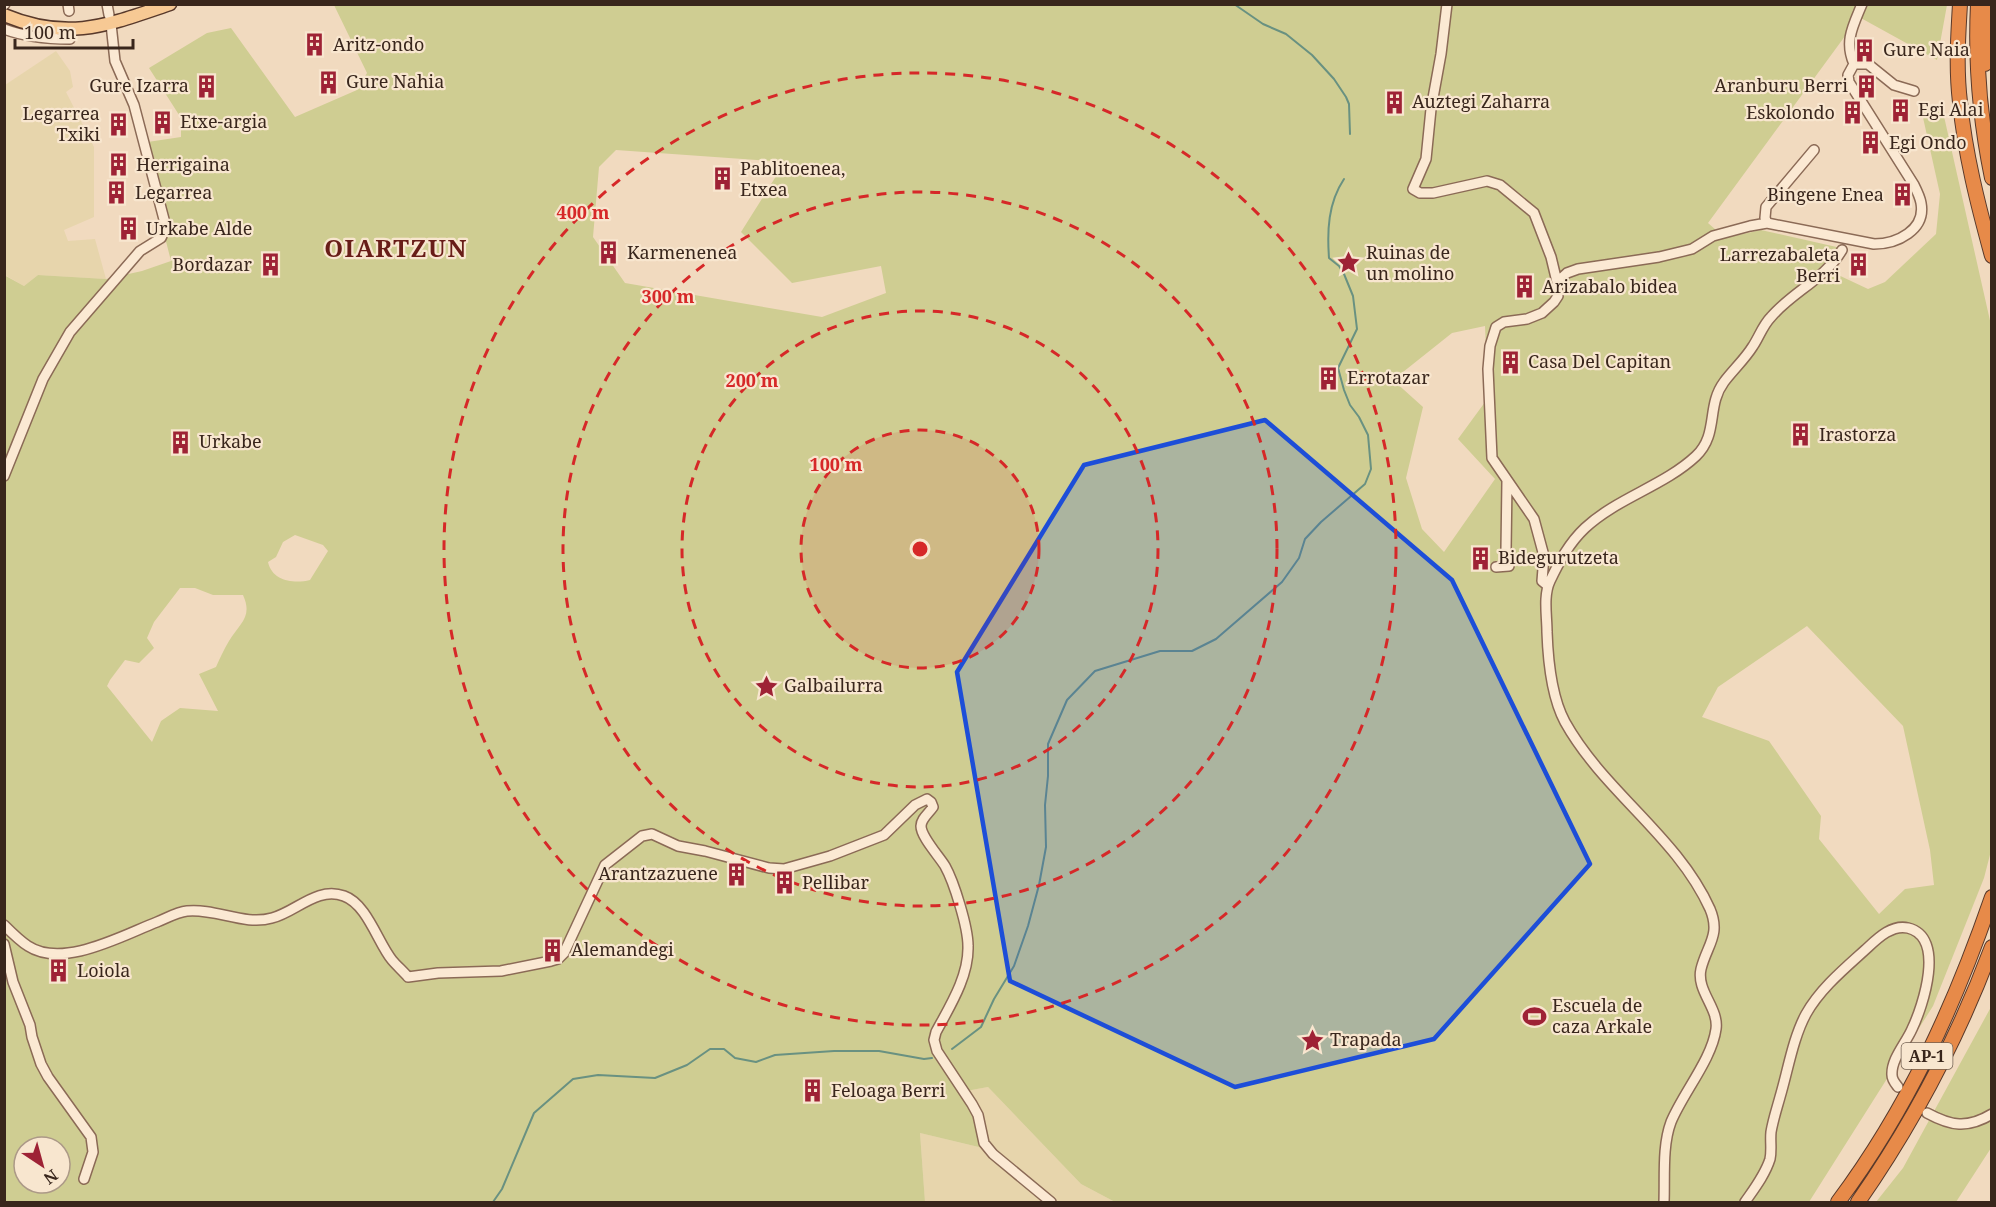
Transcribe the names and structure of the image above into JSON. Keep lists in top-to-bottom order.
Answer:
{
  "streets": {
    "highway": ["AP-1"]
  },
  "districts": ["OIARTZUN"],
  "places": {
    "building": [
      "Aritz-ondo",
      "Gure Naia",
      "Gure Nahia",
      "Gure Izarra",
      "Aranburu Berri",
      "Auztegi Zaharra",
      "Egi Alai",
      "Eskolondo",
      "Etxe-argia",
      "Legarrea Txiki",
      "Egi Ondo",
      "Herrigaina",
      "Pablitoenea, Etxea",
      "Legarrea",
      "Bingene Enea",
      "Urkabe Alde",
      "Karmenenea",
      "Bordazar",
      "Larrezabaleta Berri",
      "Arizabalo bidea",
      "Casa Del Capitan",
      "Errotazar",
      "Irastorza",
      "Urkabe",
      "Bidegurutzeta",
      "Arantzazuene",
      "Pellibar",
      "Alemandegi",
      "Loiola",
      "Feloaga Berri"
    ],
    "place": ["Ruinas de un molino", "Galbailurra", "Trapada"],
    "sports": ["Escuela de caza Arkale"]
  },
  "scale_bar": "100 m",
  "north": "bottom right",
  "rings": [
    "400 m",
    "300 m",
    "200 m",
    "100 m"
  ]
}
